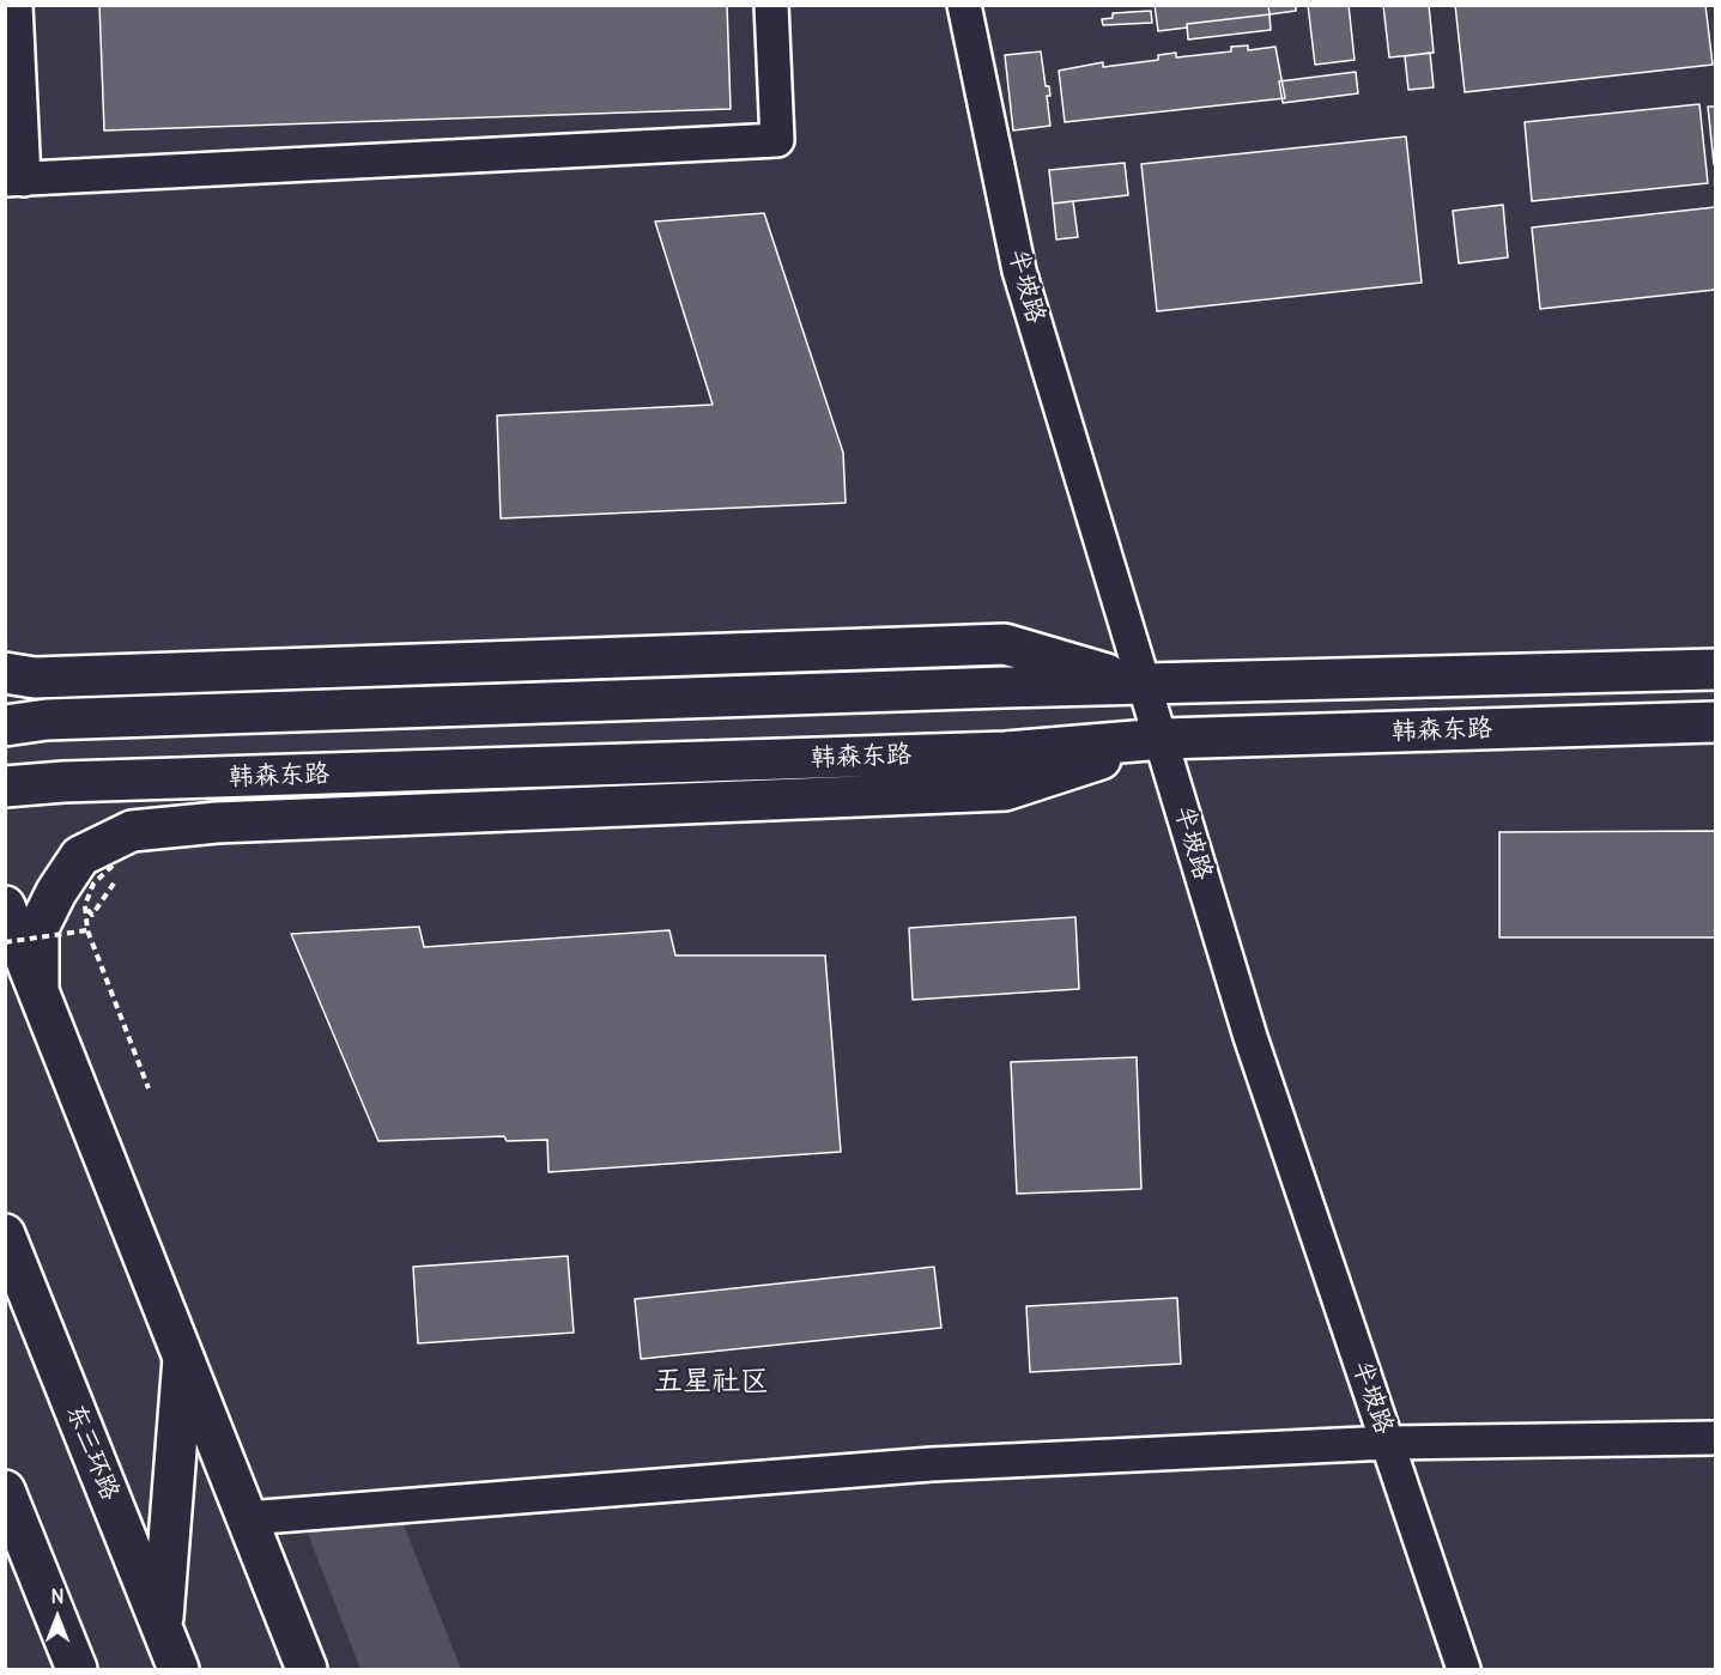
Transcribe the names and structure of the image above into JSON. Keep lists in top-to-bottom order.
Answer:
{
  "streets": {
    "main road": ["韩森东路", "东三环路"],
    "street": ["半坡路"]
  },
  "crossings": [
    ["半坡路", "韩森东路"]
  ],
  "districts": ["五星社区"],
  "north": "top"
}
